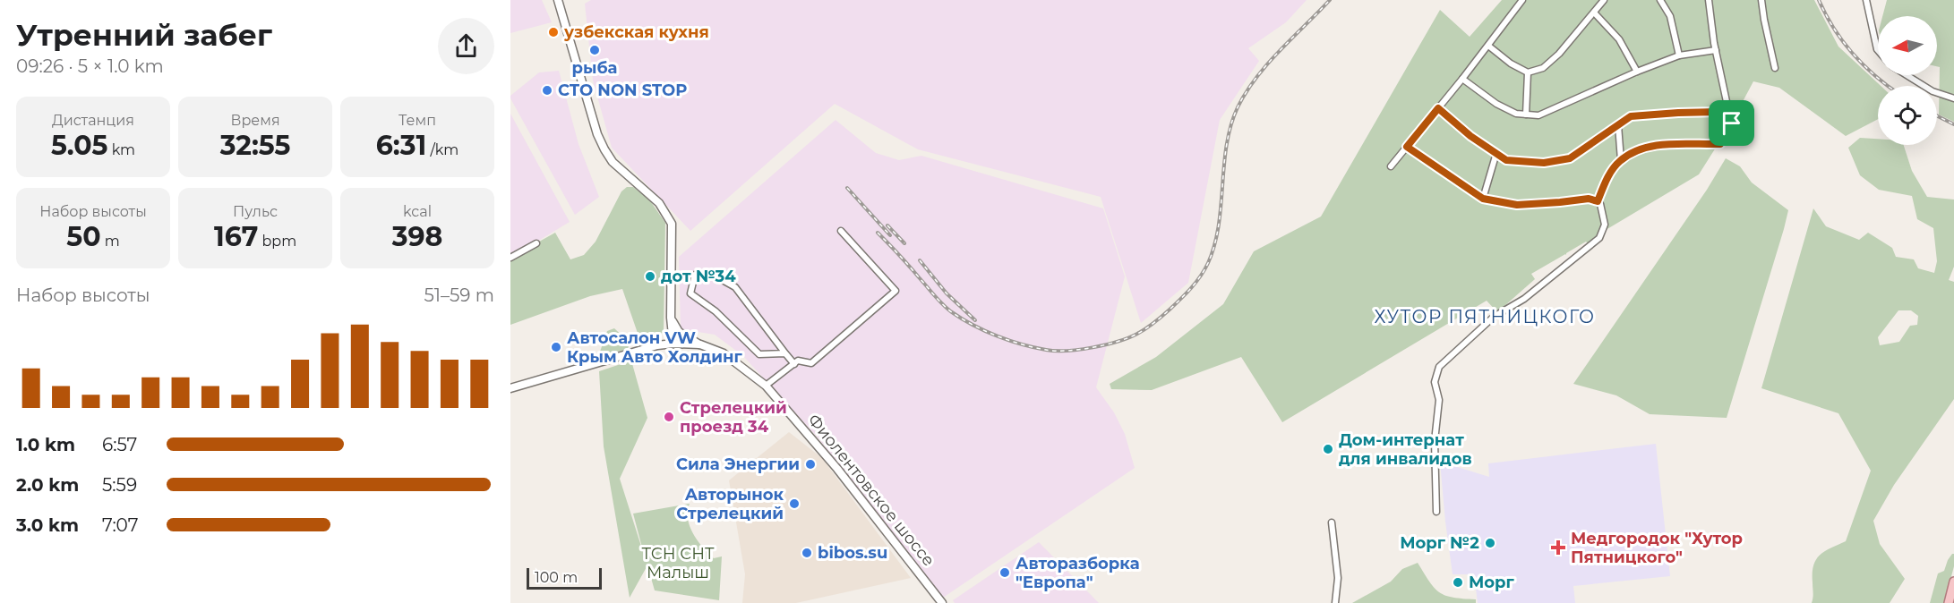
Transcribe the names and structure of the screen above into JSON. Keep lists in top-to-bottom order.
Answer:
{
  "streets": {
    "main road": ["Фиолентовское шоссе"]
  },
  "districts": ["ХУТОР ПЯТНИЦКОГО"],
  "parks": ["ТСН СНТ Малыш"],
  "places": {
    "other": [
      "узбекская кухня",
      "рыба",
      "СТО NON STOP",
      "дот №34",
      "Автосалон VW Крым Авто Холдинг",
      "Стрелецкий проезд 34",
      "Дом-интернат для инвалидов",
      "Сила Энергии",
      "Авторынок Стрелецкий",
      "Морг №2",
      "bibos.su",
      "Авторазборка \"Европа\"",
      "Морг"
    ],
    "health": ["Медгородок \"Хутор Пятницкого\""]
  },
  "scale_bar": "100 m",
  "north": "left",
  "page": {
    "heading": ["Утренний забег", "09:26 · 5 × 1.0 km"],
    "stats": [
      ["Дистанция", "5.05 km"],
      ["Время", "32:55"],
      ["Темп", "6:31 /km"],
      ["Набор высоты", "50 m"],
      ["Пульс", "167 bpm"],
      ["kcal", "398"]
    ],
    "chart": ["Набор высоты", "51–59 m"],
    "list": [
      {
        "name": "1.0 km",
        "note": "6:57"
      },
      {
        "name": "2.0 km",
        "note": "5:59"
      },
      {
        "name": "3.0 km",
        "note": "7:07"
      }
    ],
    "scale": "100 m"
  }
}
